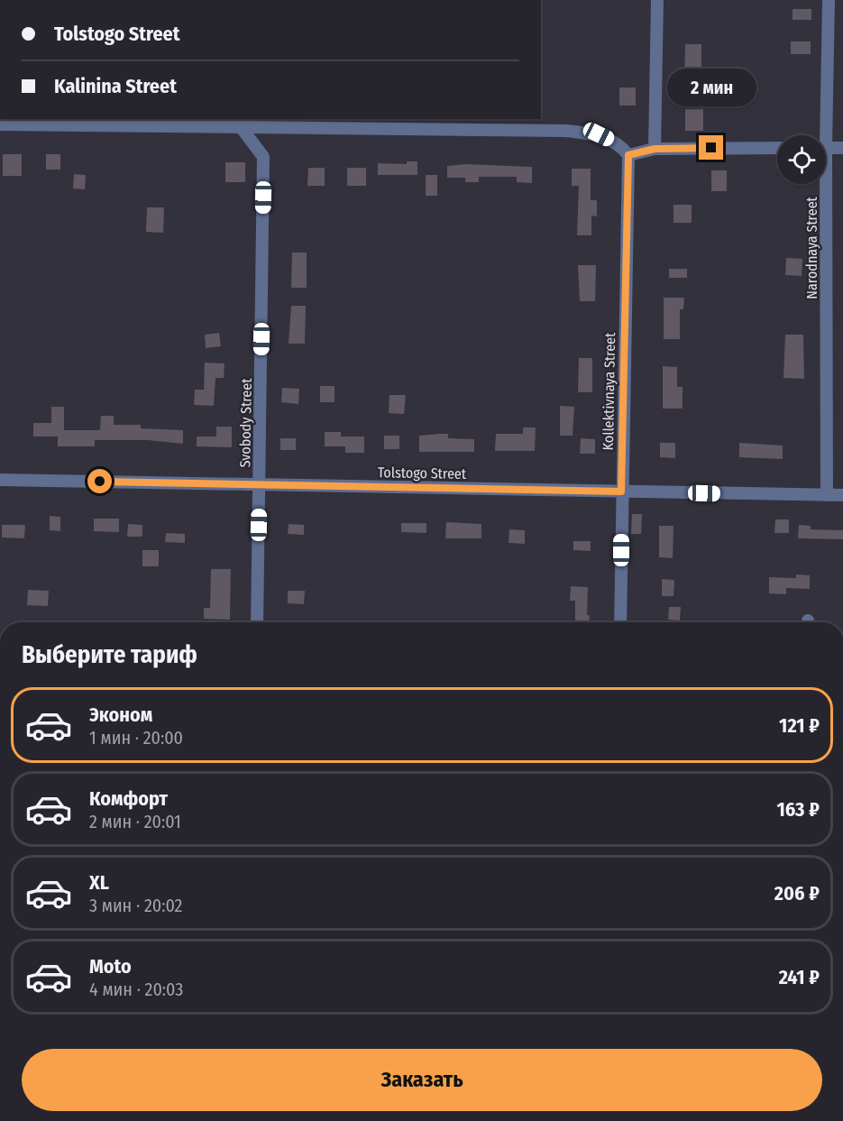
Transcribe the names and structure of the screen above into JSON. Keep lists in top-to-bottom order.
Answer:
{
  "streets": {
    "street": [
      "Narodnaya Street",
      "Kollektivnaya Street",
      "Svobody Street",
      "Tolstogo Street"
    ]
  },
  "crossings": [
    ["Narodnaya Street", "Tolstogo Street"],
    ["Kollektivnaya Street", "Tolstogo Street"],
    ["Svobody Street", "Tolstogo Street"]
  ],
  "page": {
    "banner": ["Tolstogo Street", "Kalinina Street"],
    "bubble": "2 мин",
    "heading": "Выберите тариф",
    "list": [
      {
        "name": "Эконом",
        "note": "1 мин · 20:00",
        "value": "121 ₽"
      },
      {
        "name": "Комфорт",
        "note": "2 мин · 20:01",
        "value": "163 ₽"
      },
      {
        "name": "XL",
        "note": "3 мин · 20:02",
        "value": "206 ₽"
      },
      {
        "name": "Moto",
        "note": "4 мин · 20:03",
        "value": "241 ₽"
      }
    ],
    "buttons": "Заказать"
  }
}
